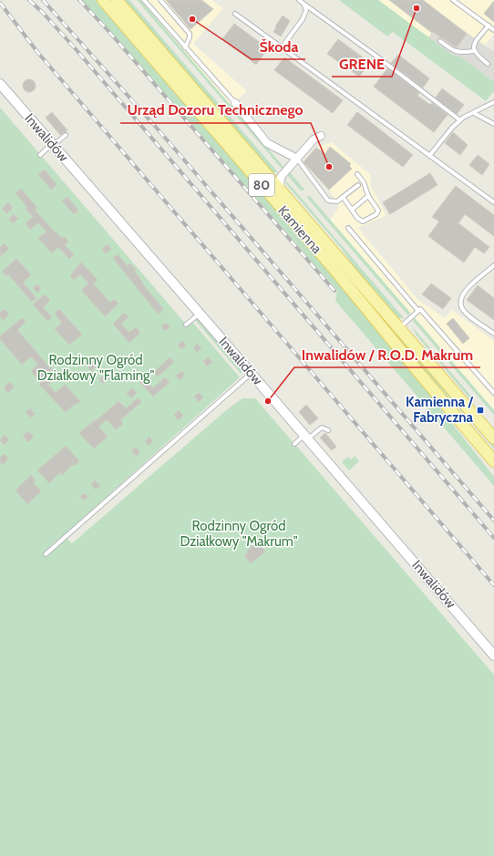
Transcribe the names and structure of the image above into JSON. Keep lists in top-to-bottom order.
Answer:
{
  "streets": {
    "main road": ["80", "Kamienna"],
    "street": ["Inwalidów"]
  },
  "parks": ["Rodzinny Ogród Działkowy \"Flaming\"", "Rodzinny Ogród Działkowy \"Makrum\""],
  "places": {
    "other": [
      "GRENE",
      "Škoda",
      "Urząd Dozoru Technicznego",
      "Inwalidów / R.O.D. Makrum"
    ],
    "transit": ["Kamienna / Fabryczna"]
  }
}
